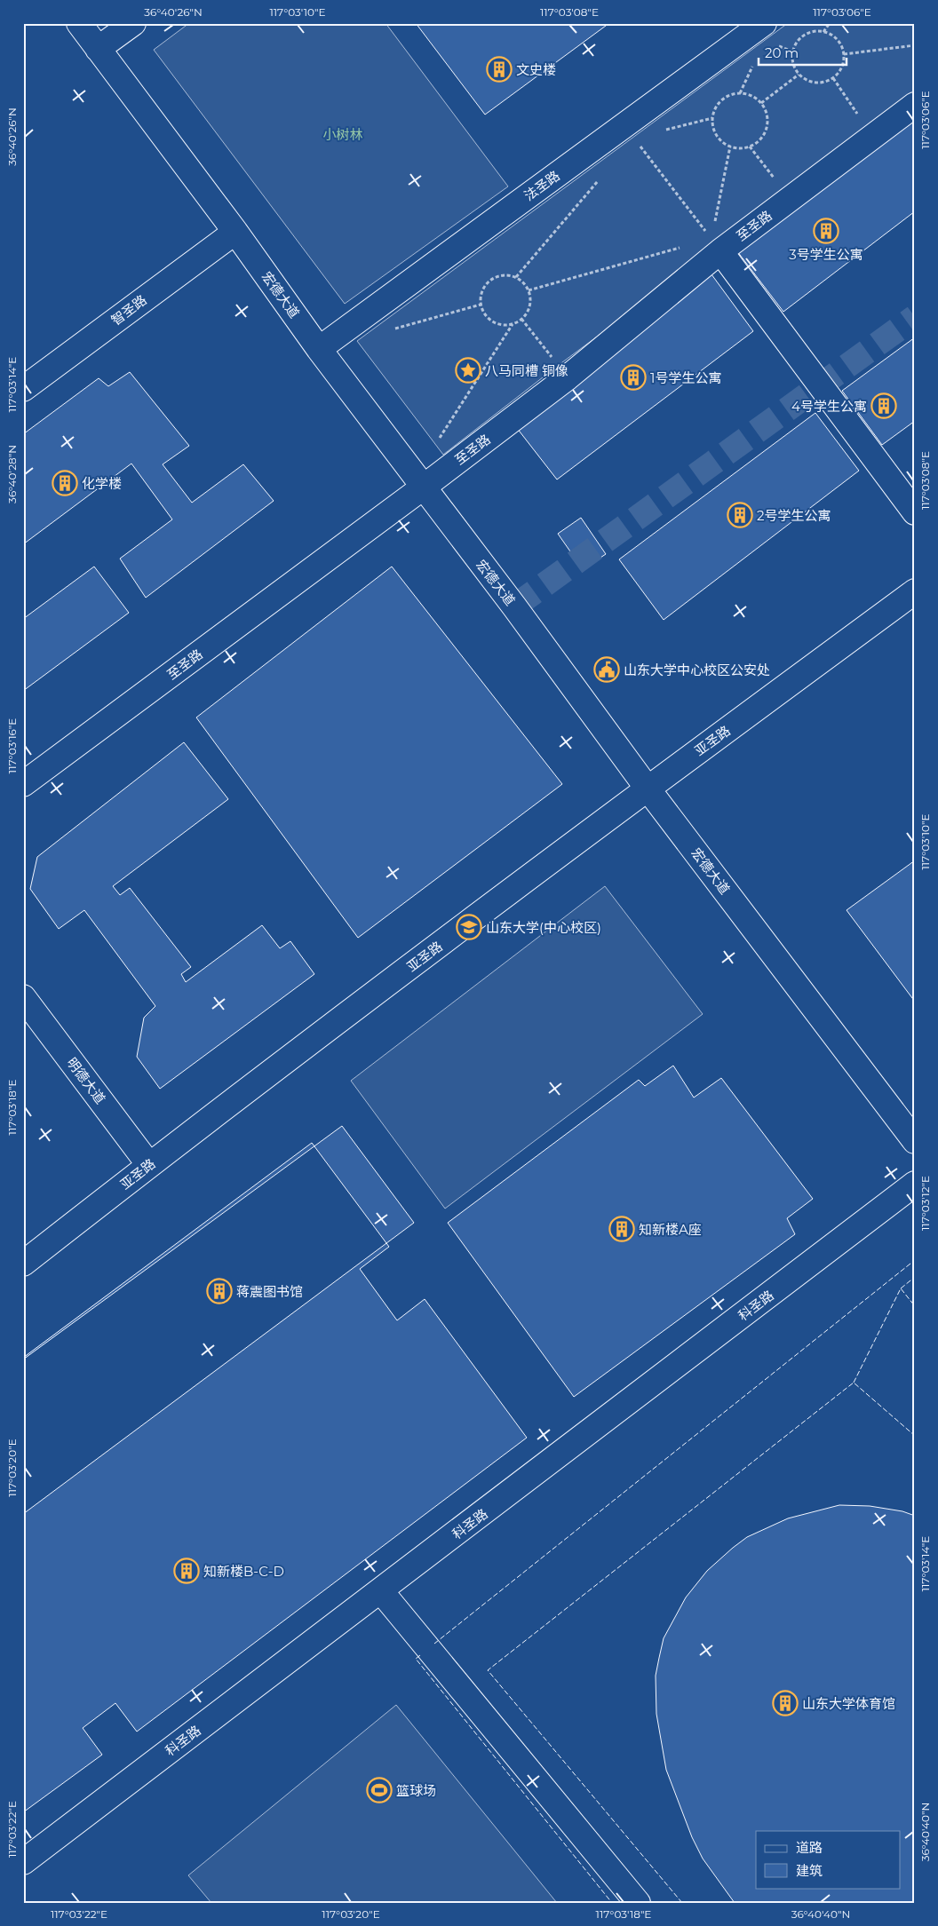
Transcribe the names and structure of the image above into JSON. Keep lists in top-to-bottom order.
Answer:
{
  "streets": {
    "lane": [
      "法圣路",
      "至圣路",
      "宏德大道",
      "智圣路",
      "亚圣路",
      "明德大道",
      "科圣路"
    ]
  },
  "crossings": [
    ["法圣路", "宏德大道"],
    ["至圣路", "宏德大道"],
    ["宏德大道", "智圣路"],
    ["宏德大道", "亚圣路"],
    ["亚圣路", "明德大道"]
  ],
  "parks": ["小树林"],
  "places": {
    "building": [
      "文史楼",
      "3号学生公寓",
      "1号学生公寓",
      "4号学生公寓",
      "化学楼",
      "2号学生公寓",
      "知新楼A座",
      "蒋震图书馆",
      "知新楼B-C-D",
      "山东大学体育馆"
    ],
    "place": ["八马同槽 铜像"],
    "public building": ["山东大学中心校区公安处"],
    "school or university": ["山东大学(中心校区)"],
    "sports": ["篮球场"]
  },
  "legend": ["道路", "建筑"],
  "scale_bar": "20 m",
  "coordinates": [
    "36°40'26\"N",
    "117°03'10\"E",
    "117°03'08\"E",
    "117°03'06\"E",
    "117°03'14\"E",
    "36°40'28\"N",
    "117°03'16\"E",
    "117°03'18\"E",
    "117°03'12\"E",
    "117°03'20\"E",
    "117°03'22\"E",
    "36°40'40\"N"
  ]
}
